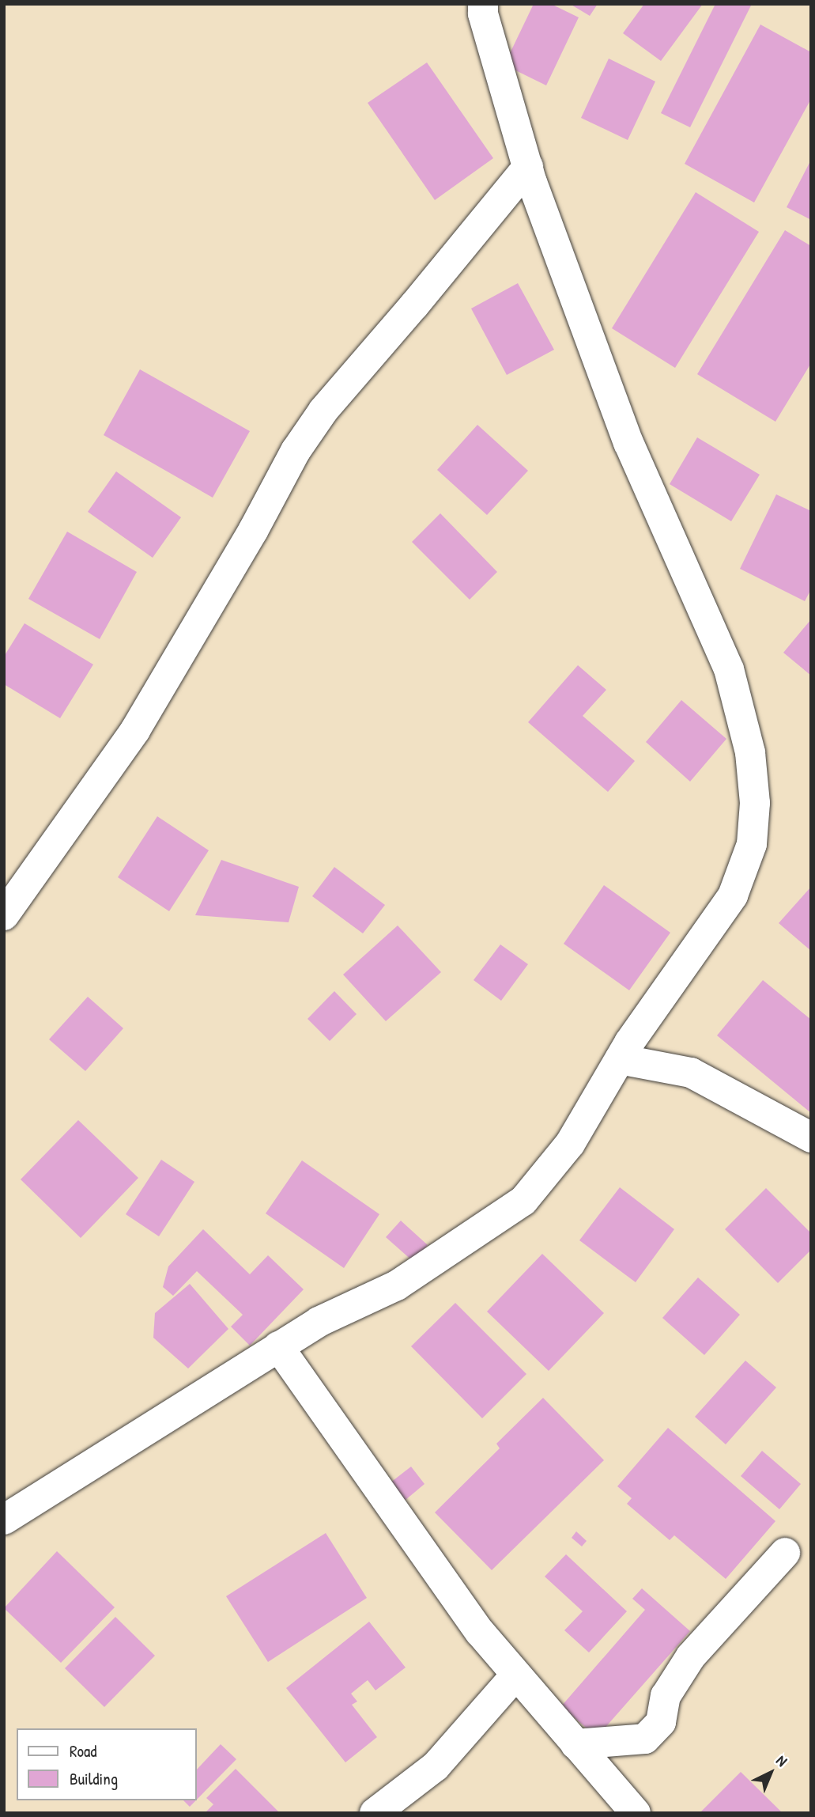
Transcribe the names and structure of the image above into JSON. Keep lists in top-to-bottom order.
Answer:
{
  "legend": ["Road", "Building"],
  "north": "top right"
}
